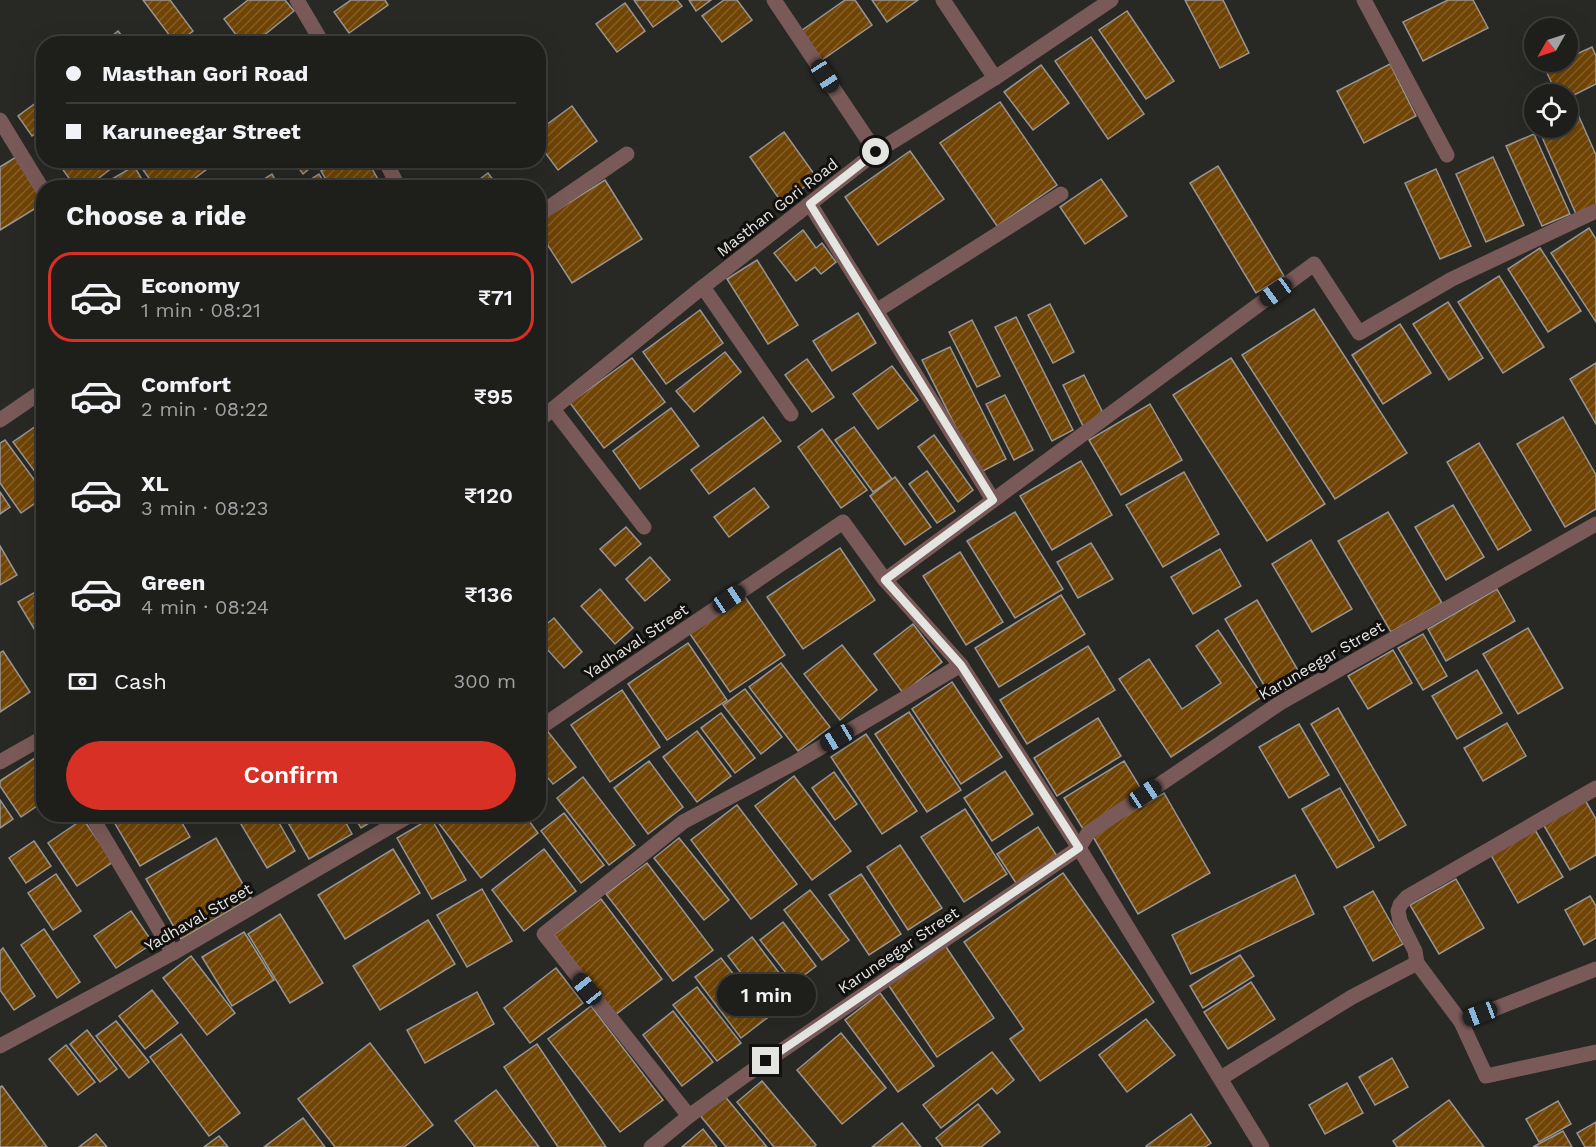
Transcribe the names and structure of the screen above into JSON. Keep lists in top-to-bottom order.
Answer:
{
  "streets": {
    "street": ["Masthan Gori Road", "Yadhaval Street", "Karuneegar Street"]
  },
  "north": "bottom left",
  "page": {
    "banner": ["Masthan Gori Road", "Karuneegar Street"],
    "heading": "Choose a ride",
    "list": [
      {
        "name": "Economy",
        "note": "1 min · 08:21",
        "value": "₹71"
      },
      {
        "name": "Comfort",
        "note": "2 min · 08:22",
        "value": "₹95"
      },
      {
        "name": "XL",
        "note": "3 min · 08:23",
        "value": "₹120"
      },
      {
        "name": "Green",
        "note": "4 min · 08:24",
        "value": "₹136"
      }
    ],
    "pay": ["Cash", "300 m"],
    "buttons": "Confirm",
    "bubble": "1 min"
  }
}
